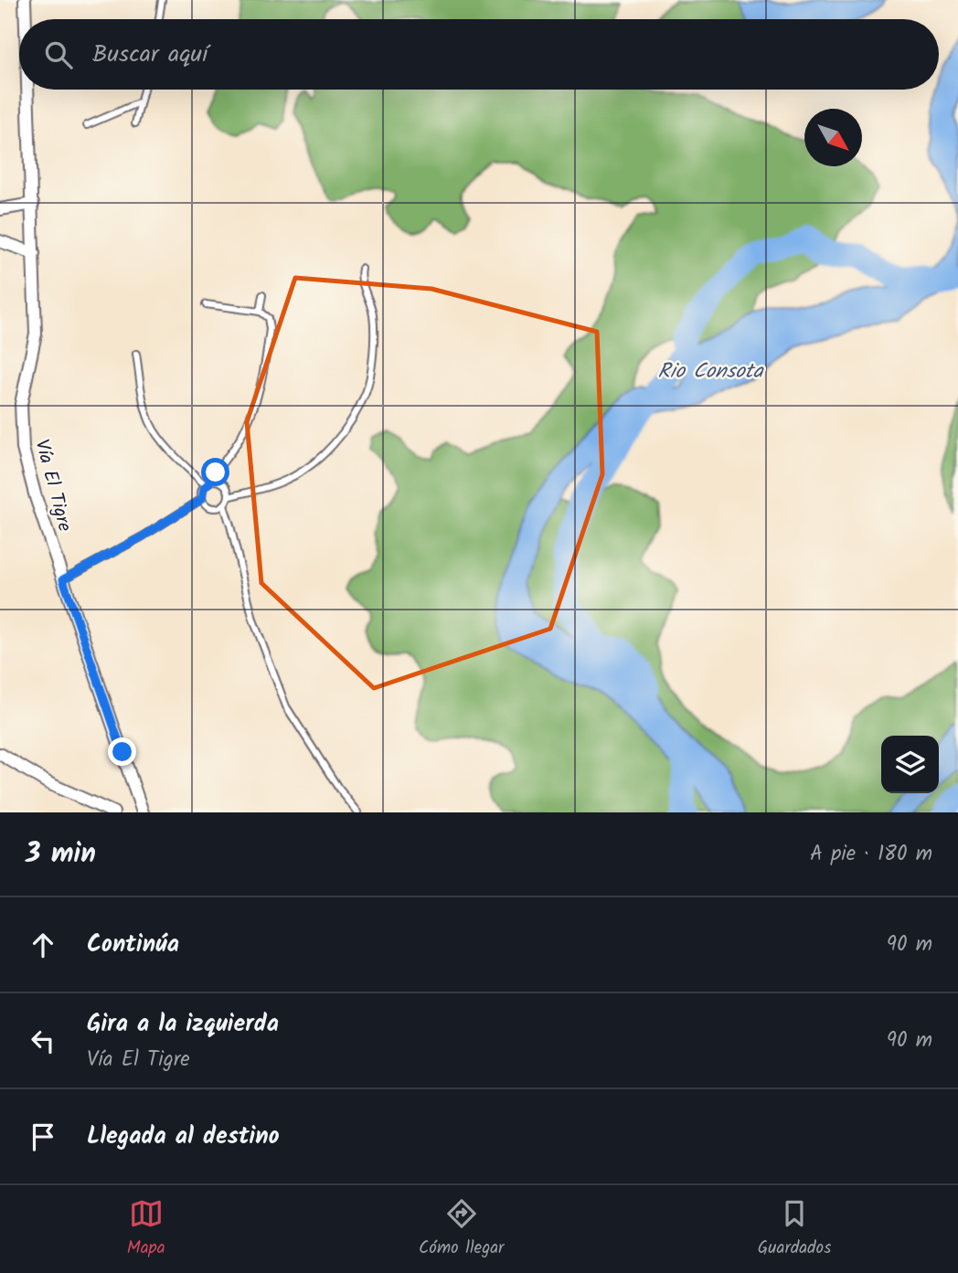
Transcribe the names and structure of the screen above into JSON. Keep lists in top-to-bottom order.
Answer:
{
  "streets": {
    "street": ["Vía El Tigre"]
  },
  "water": ["Rio Consota"],
  "north": "bottom right",
  "page": {
    "search": "Buscar aquí",
    "heading": ["3 min", "A pie · 180 m"],
    "list": [
      ["Continúa", "90 m"],
      ["Gira a la izquierda", "Vía El Tigre", "90 m"],
      "Llegada al destino"
    ],
    "nav": ["Mapa", "Cómo llegar", "Guardados"]
  }
}
